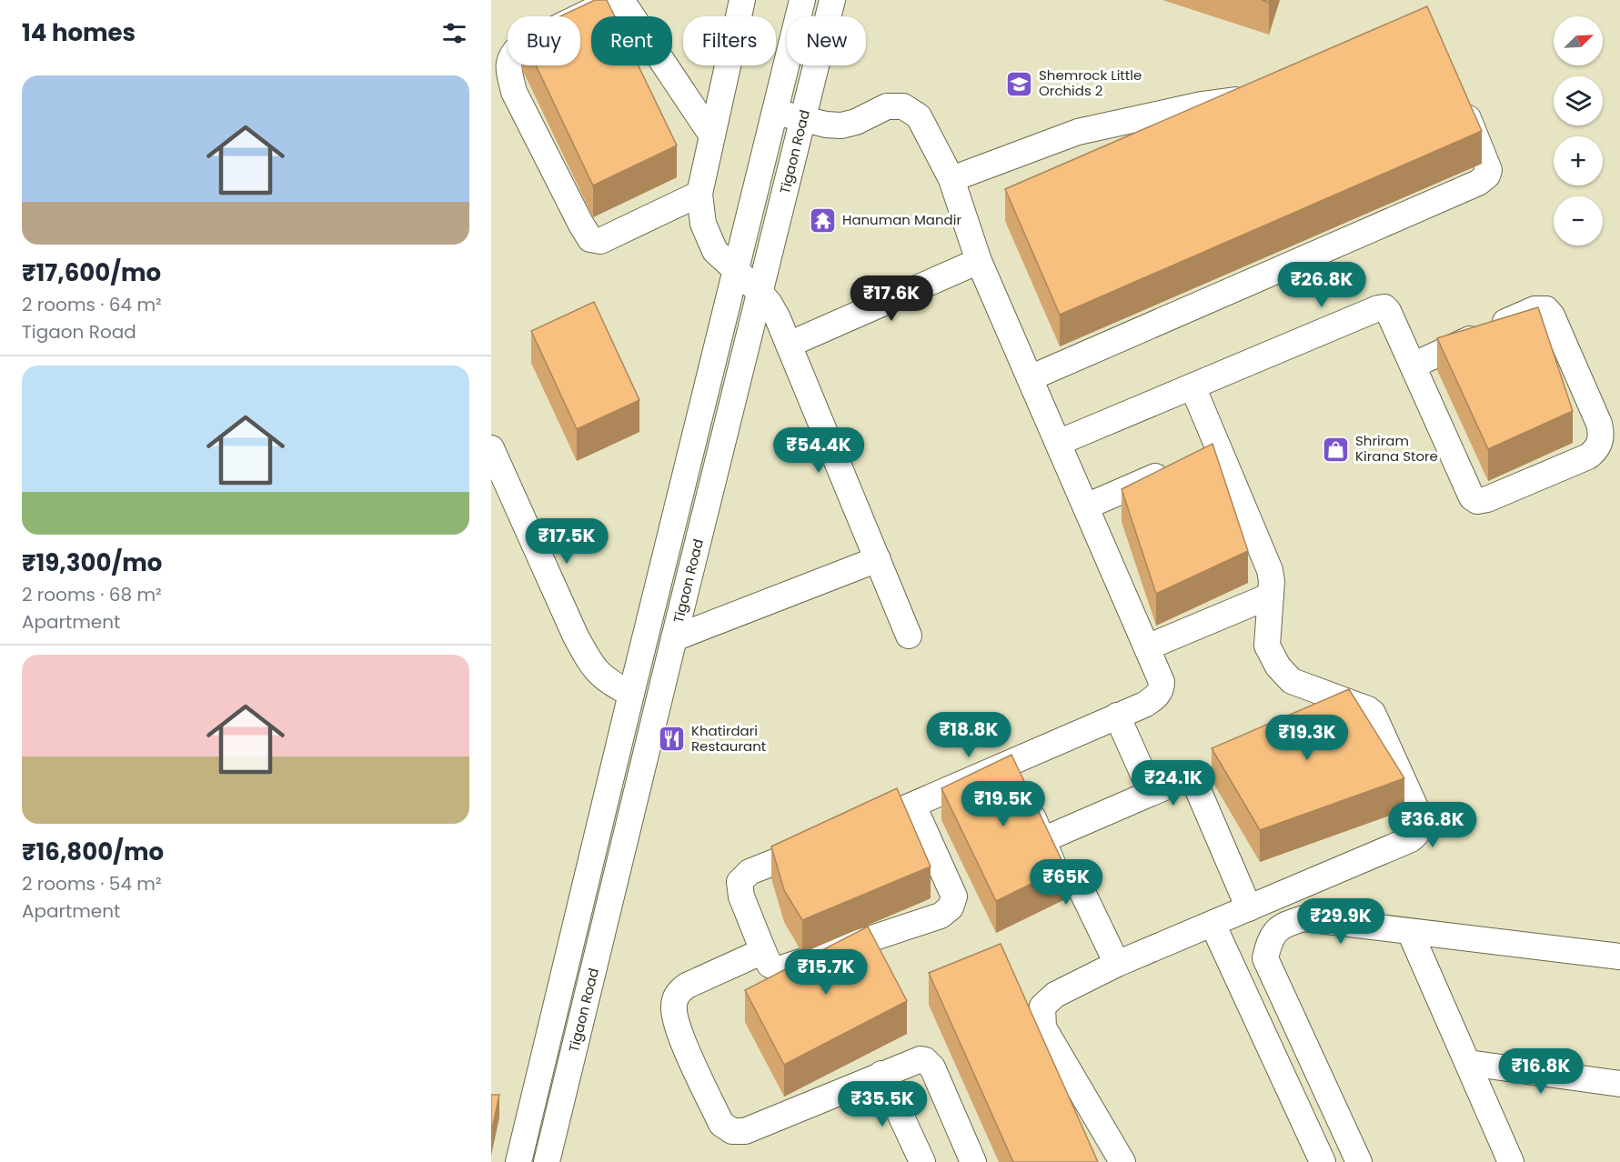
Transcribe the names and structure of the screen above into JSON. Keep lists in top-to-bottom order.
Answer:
{
  "streets": {
    "street": ["Tigaon Road"]
  },
  "places": {
    "school or university": ["Shemrock Little Orchids 2"],
    "temple": ["Hanuman Mandir"],
    "shop": ["Shriram Kirana Store"],
    "restaurant": ["Khatirdari Restaurant"]
  },
  "north": "top right",
  "page": {
    "heading": "14 homes",
    "map_buttons": ["+", "−"],
    "chip": [
      "Buy",
      "Rent",
      "Filters",
      "New"
    ],
    "list": [
      {
        "name": "₹17,600/mo",
        "note": "2 rooms · 64 m² · Tigaon Road"
      },
      {
        "name": "₹19,300/mo",
        "note": "2 rooms · 68 m² · Apartment"
      },
      {
        "name": "₹16,800/mo",
        "note": "2 rooms · 54 m² · Apartment"
      }
    ],
    "price": [
      "₹26.8K",
      "₹17.6K",
      "₹54.4K",
      "₹17.5K",
      "₹18.8K",
      "₹19.3K",
      "₹24.1K",
      "₹19.5K",
      "₹36.8K",
      "₹65K",
      "₹29.9K",
      "₹15.7K",
      "₹16.8K",
      "₹35.5K"
    ]
  }
}
